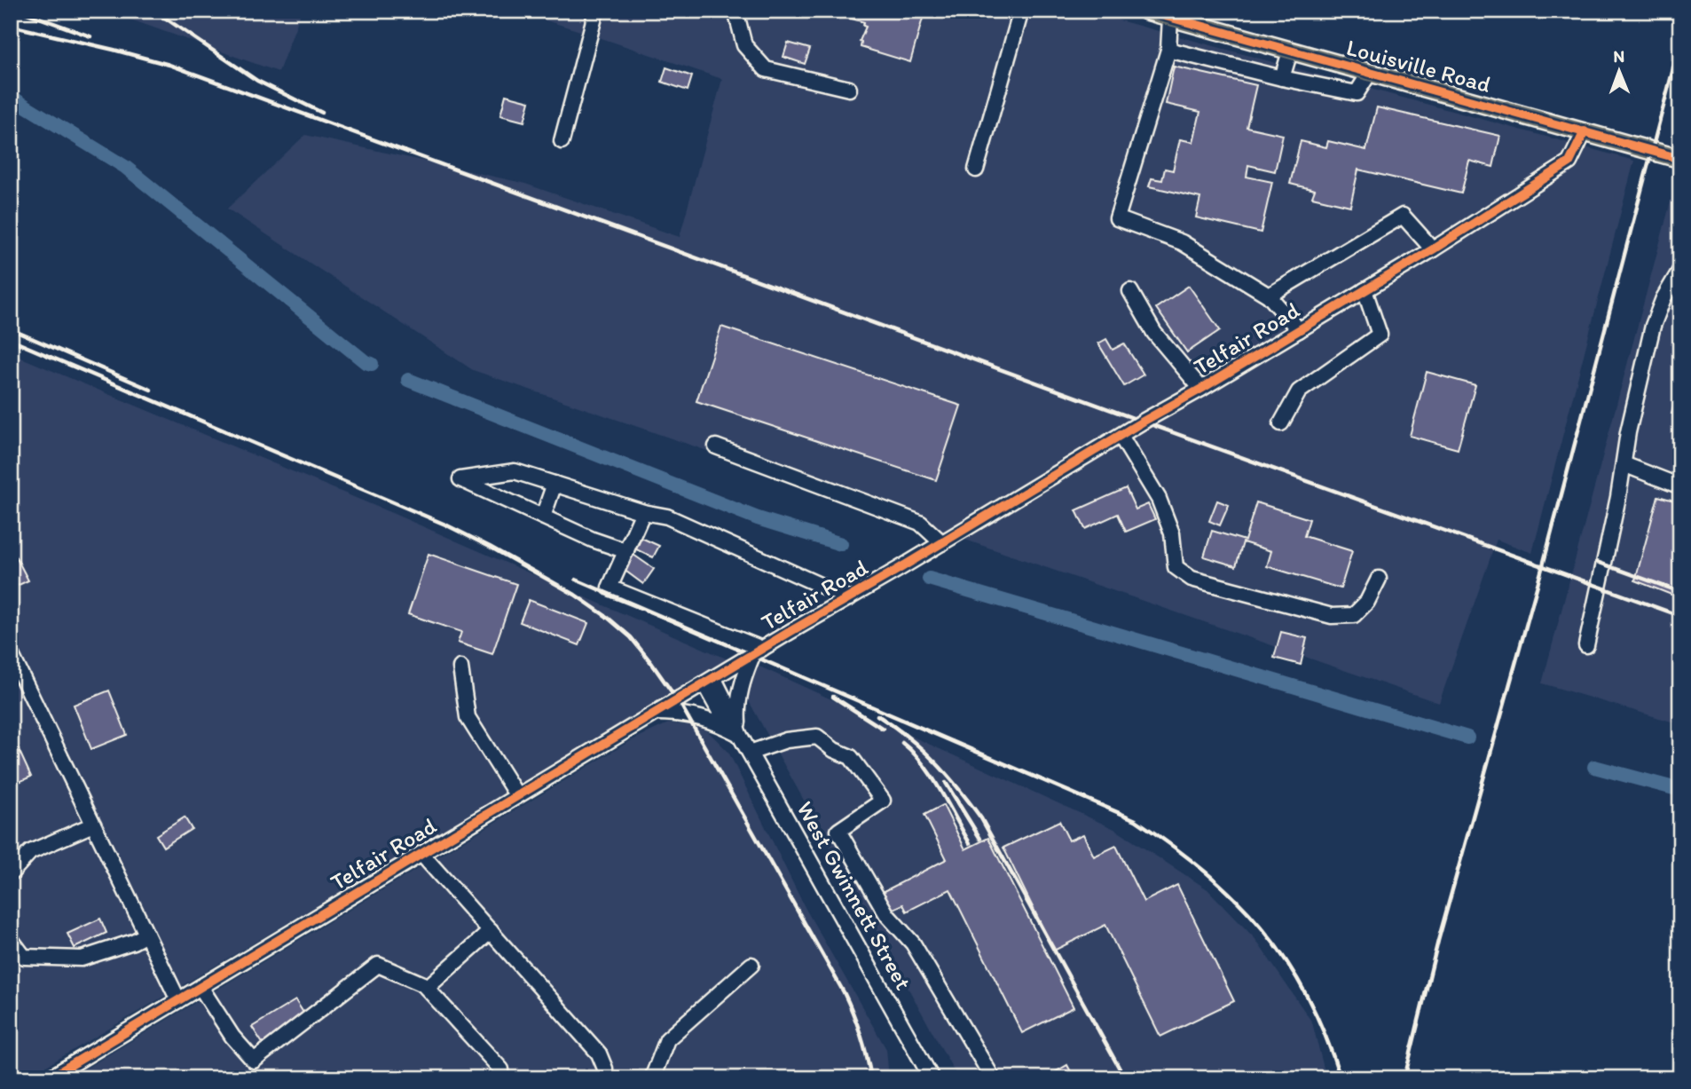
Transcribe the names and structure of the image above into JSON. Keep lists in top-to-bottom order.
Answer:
{
  "streets": {
    "main road": ["Louisville Road"],
    "street": ["Telfair Road", "West Gwinnett Street"]
  },
  "crossings": [
    ["Louisville Road", "Telfair Road"],
    ["Telfair Road", "West Gwinnett Street"]
  ],
  "north": "top"
}
